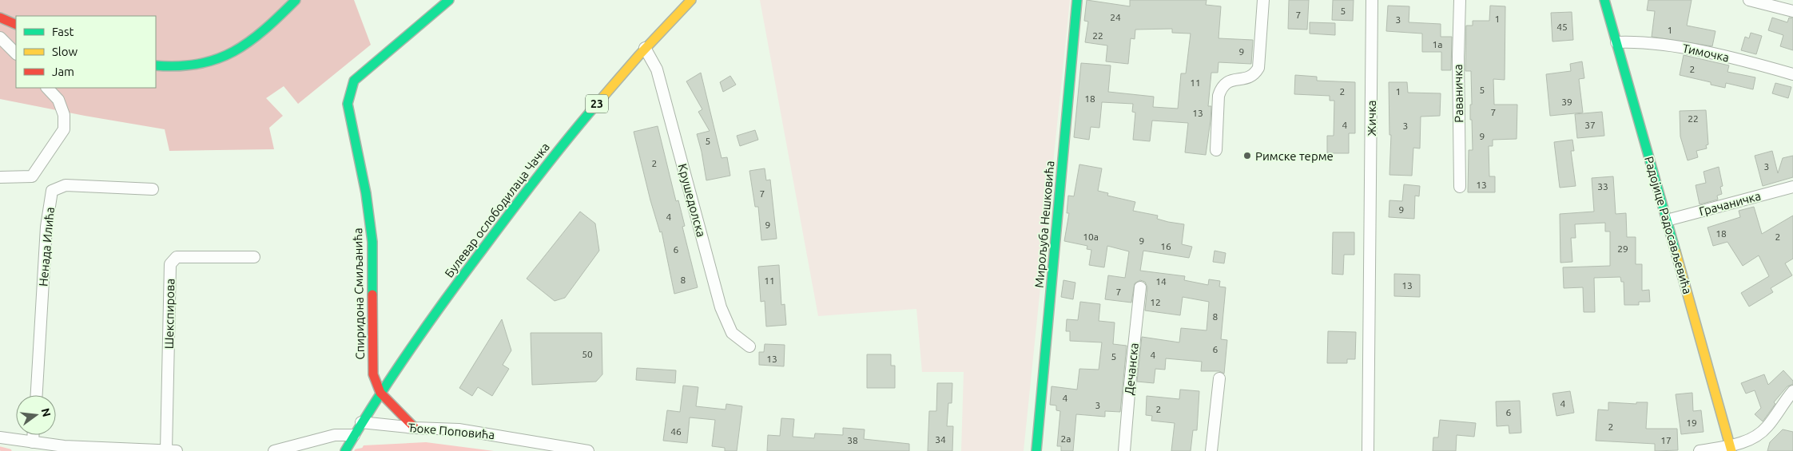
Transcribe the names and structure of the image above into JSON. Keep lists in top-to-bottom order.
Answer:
{
  "streets": {
    "street": [
      "Тимочка",
      "Раваничка",
      "23",
      "Жичка",
      "Крушедолска",
      "Грачаничка",
      "Булевар ослободилаца Чачка",
      "Мирољуба Нешковића",
      "Радојице Радосављевића",
      "Ненада Илића",
      "Спиридона Смиљанића",
      "Шекспирова",
      "Дечанска",
      "Ђоке Поповића"
    ]
  },
  "crossings": [
    ["Тимочка", "Радојице Радосављевића"],
    ["Крушедолска", "Булевар ослободилаца Чачка"],
    ["Грачаничка", "Радојице Радосављевића"],
    ["Булевар ослободилаца Чачка", "Спиридона Смиљанића"],
    ["Булевар ослободилаца Чачка", "Ђоке Поповића"]
  ],
  "places": ["Римске терме"],
  "house_numbers": [
    "5",
    "7",
    "24",
    "1",
    "3",
    "45",
    "1",
    "22",
    "1a",
    "9",
    "2",
    "11",
    "5",
    "2",
    "1",
    "18",
    "39",
    "7",
    "13",
    "22",
    "4",
    "37",
    "3",
    "9",
    "5",
    "2",
    "3",
    "13",
    "33",
    "7",
    "9",
    "4",
    "9",
    "18",
    "10a",
    "2",
    "9",
    "16",
    "29",
    "6",
    "8",
    "11",
    "14",
    "13",
    "7",
    "12",
    "8",
    "6",
    "50",
    "4",
    "5",
    "13",
    "4",
    "4",
    "3",
    "2",
    "6",
    "19",
    "2",
    "46",
    "2a",
    "34",
    "38",
    "17"
  ],
  "legend": ["Fast", "Slow", "Jam"],
  "north": "right"
}
